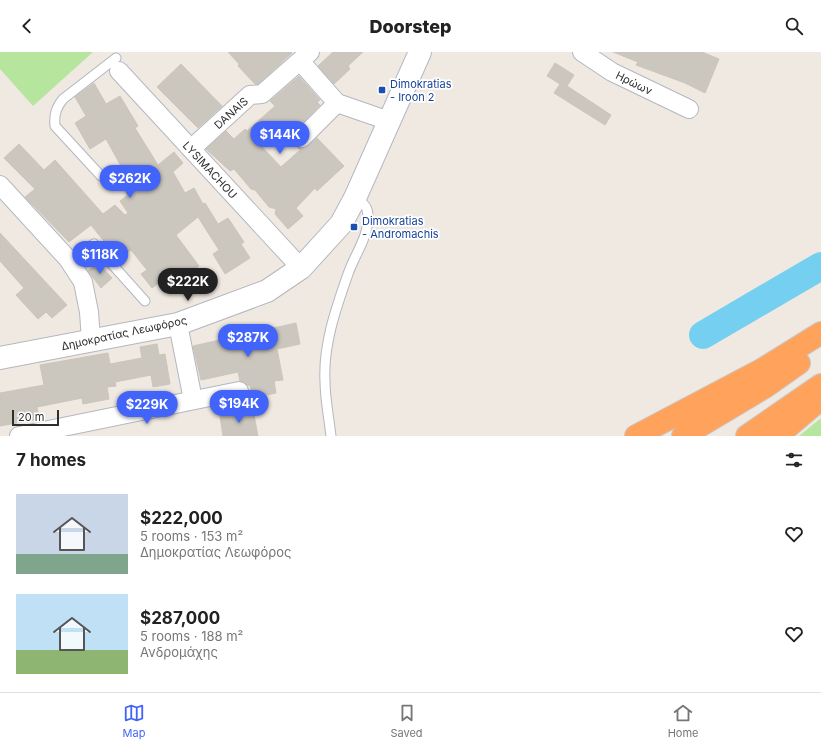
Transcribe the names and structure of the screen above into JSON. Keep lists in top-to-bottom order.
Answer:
{
  "streets": {
    "street": [
      "Ηρώων",
      "DANAIS",
      "LYSIMACHOU",
      "Δημοκρατίας Λεωφόρος"
    ]
  },
  "crossings": [
    ["DANAIS", "LYSIMACHOU"],
    ["LYSIMACHOU", "Δημοκρατίας Λεωφόρος"]
  ],
  "places": {
    "transit": ["Dimokratias - Iroon 2", "Dimokratias - Andromachis"]
  },
  "scale_bar": "20 m",
  "page": {
    "header": "Doorstep",
    "price": [
      "$144K",
      "$262K",
      "$118K",
      "$222K",
      "$287K",
      "$194K",
      "$229K"
    ],
    "scale": "20 m",
    "heading": "7 homes",
    "list": [
      {
        "name": "$222,000",
        "note": "5 rooms · 153 m² · Δημοκρατίας Λεωφόρος"
      },
      {
        "name": "$287,000",
        "note": "5 rooms · 188 m² · Ανδρομάχης"
      }
    ],
    "tabs": ["Map", "Saved", "Home"]
  }
}
